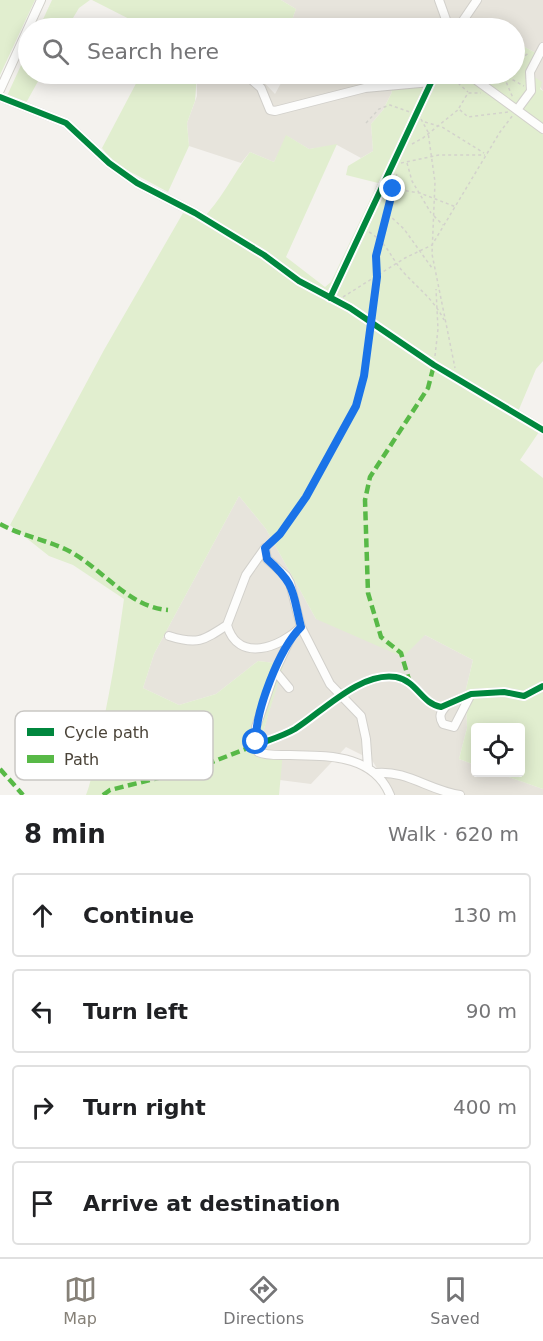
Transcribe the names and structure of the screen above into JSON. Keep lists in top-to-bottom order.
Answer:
{
  "legend": ["Cycle path", "Path"],
  "page": {
    "search": "Search here",
    "heading": ["8 min", "Walk · 620 m"],
    "list": [
      ["Continue", "130 m"],
      ["Turn left", "90 m"],
      ["Turn right", "400 m"],
      "Arrive at destination"
    ],
    "nav": ["Map", "Directions", "Saved"]
  }
}
